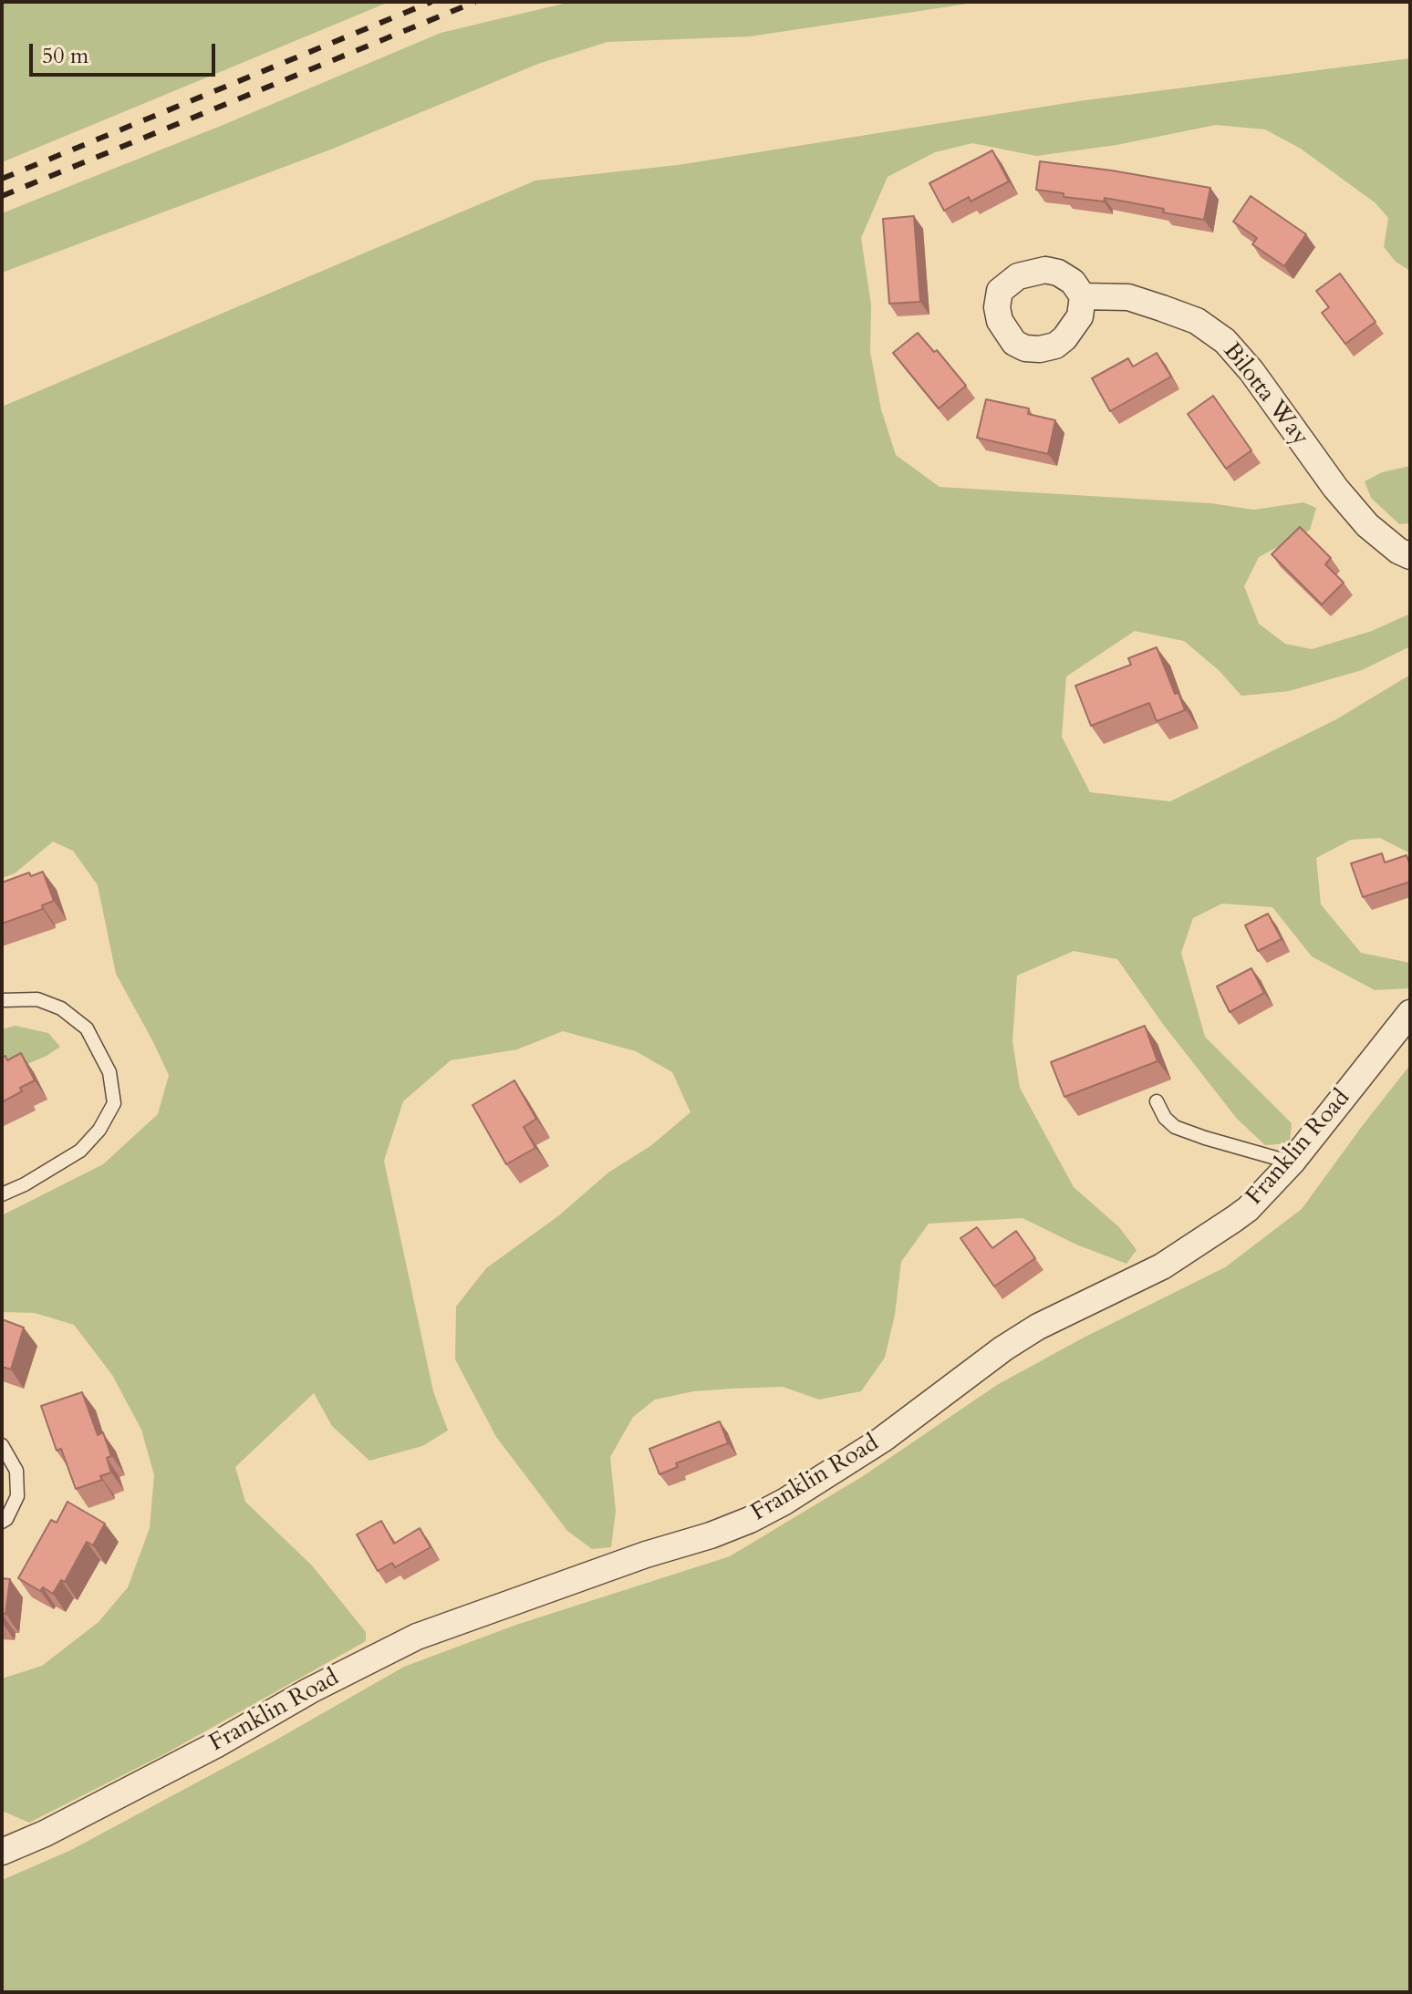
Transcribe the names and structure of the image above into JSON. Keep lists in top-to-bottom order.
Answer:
{
  "streets": {
    "street": ["Bilotta Way", "Franklin Road"]
  },
  "scale_bar": "50 m"
}
